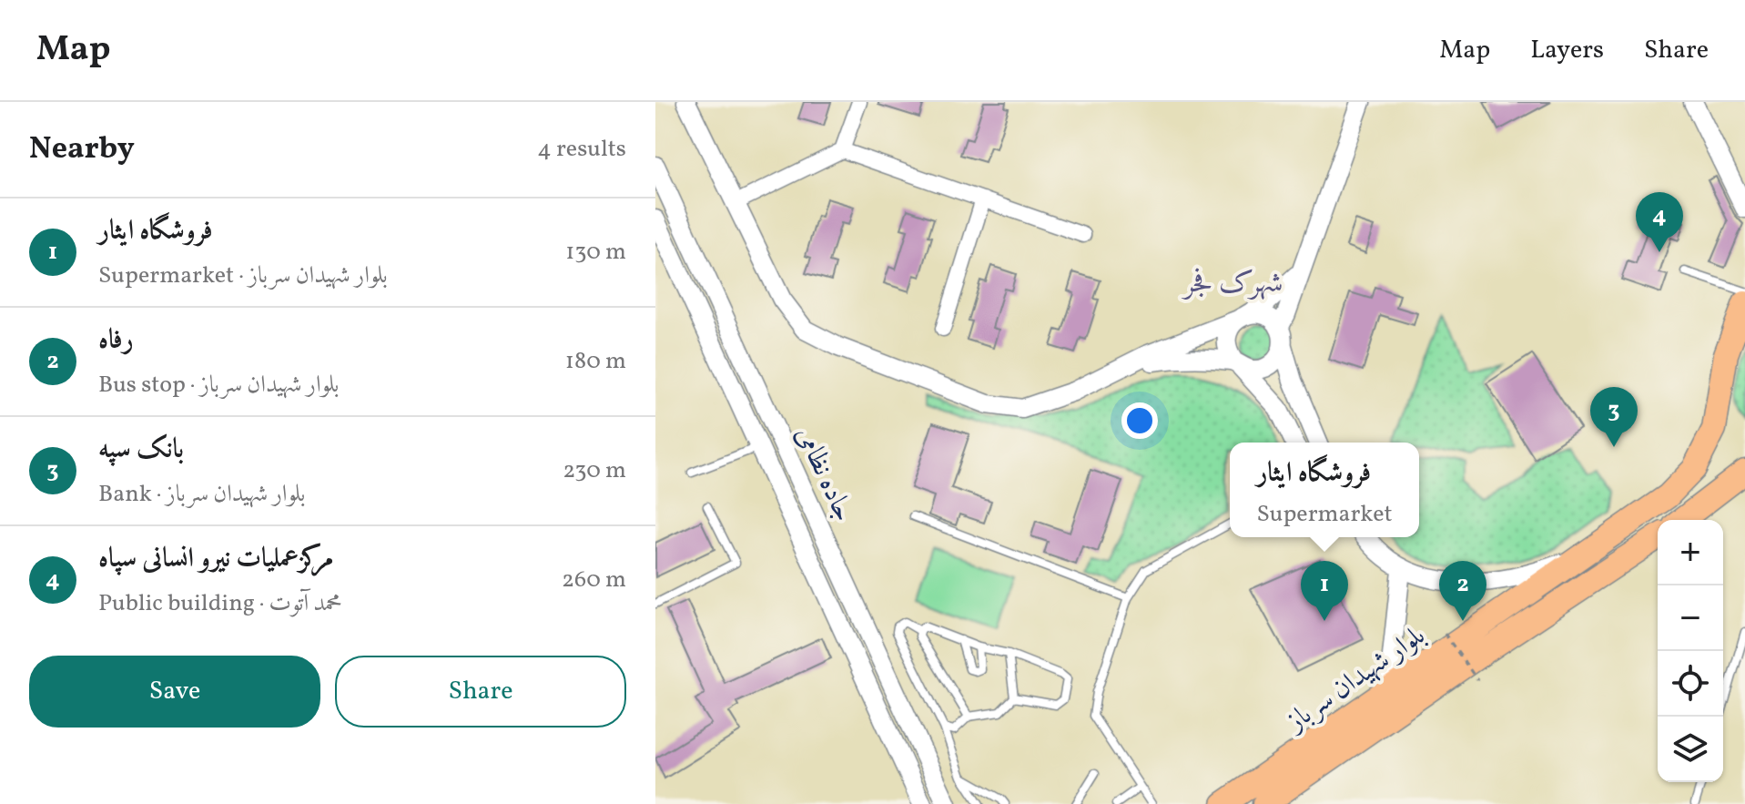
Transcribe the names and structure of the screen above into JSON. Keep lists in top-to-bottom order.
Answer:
{
  "streets": {
    "main road": ["بلوار شهیدان سرباز"],
    "street": ["جاده نظامی"]
  },
  "districts": ["شهرک فجر"],
  "page": {
    "header": "Map",
    "nav": ["Map", "Layers", "Share"],
    "heading": ["Nearby", "4 results"],
    "pins": [
      "4",
      "3",
      "1",
      "2"
    ],
    "list": [
      {
        "mark": "1",
        "name": "فروشگاه ایثار",
        "note": "Supermarket · بلوار شهیدان سرباز",
        "value": "130 m"
      },
      {
        "mark": "2",
        "name": "رفاه",
        "note": "Bus stop · بلوار شهیدان سرباز",
        "value": "180 m"
      },
      {
        "mark": "3",
        "name": "بانک سپه",
        "note": "Bank · بلوار شهیدان سرباز",
        "value": "230 m"
      },
      {
        "mark": "4",
        "name": "مرکزعملیات نیرو انسانی سپاه",
        "note": "Public building · محمد آتوت",
        "value": "260 m"
      }
    ],
    "popup": ["فروشگاه ایثار", "Supermarket"],
    "map_buttons": ["+", "−"],
    "buttons": ["Save", "Share"]
  }
}
